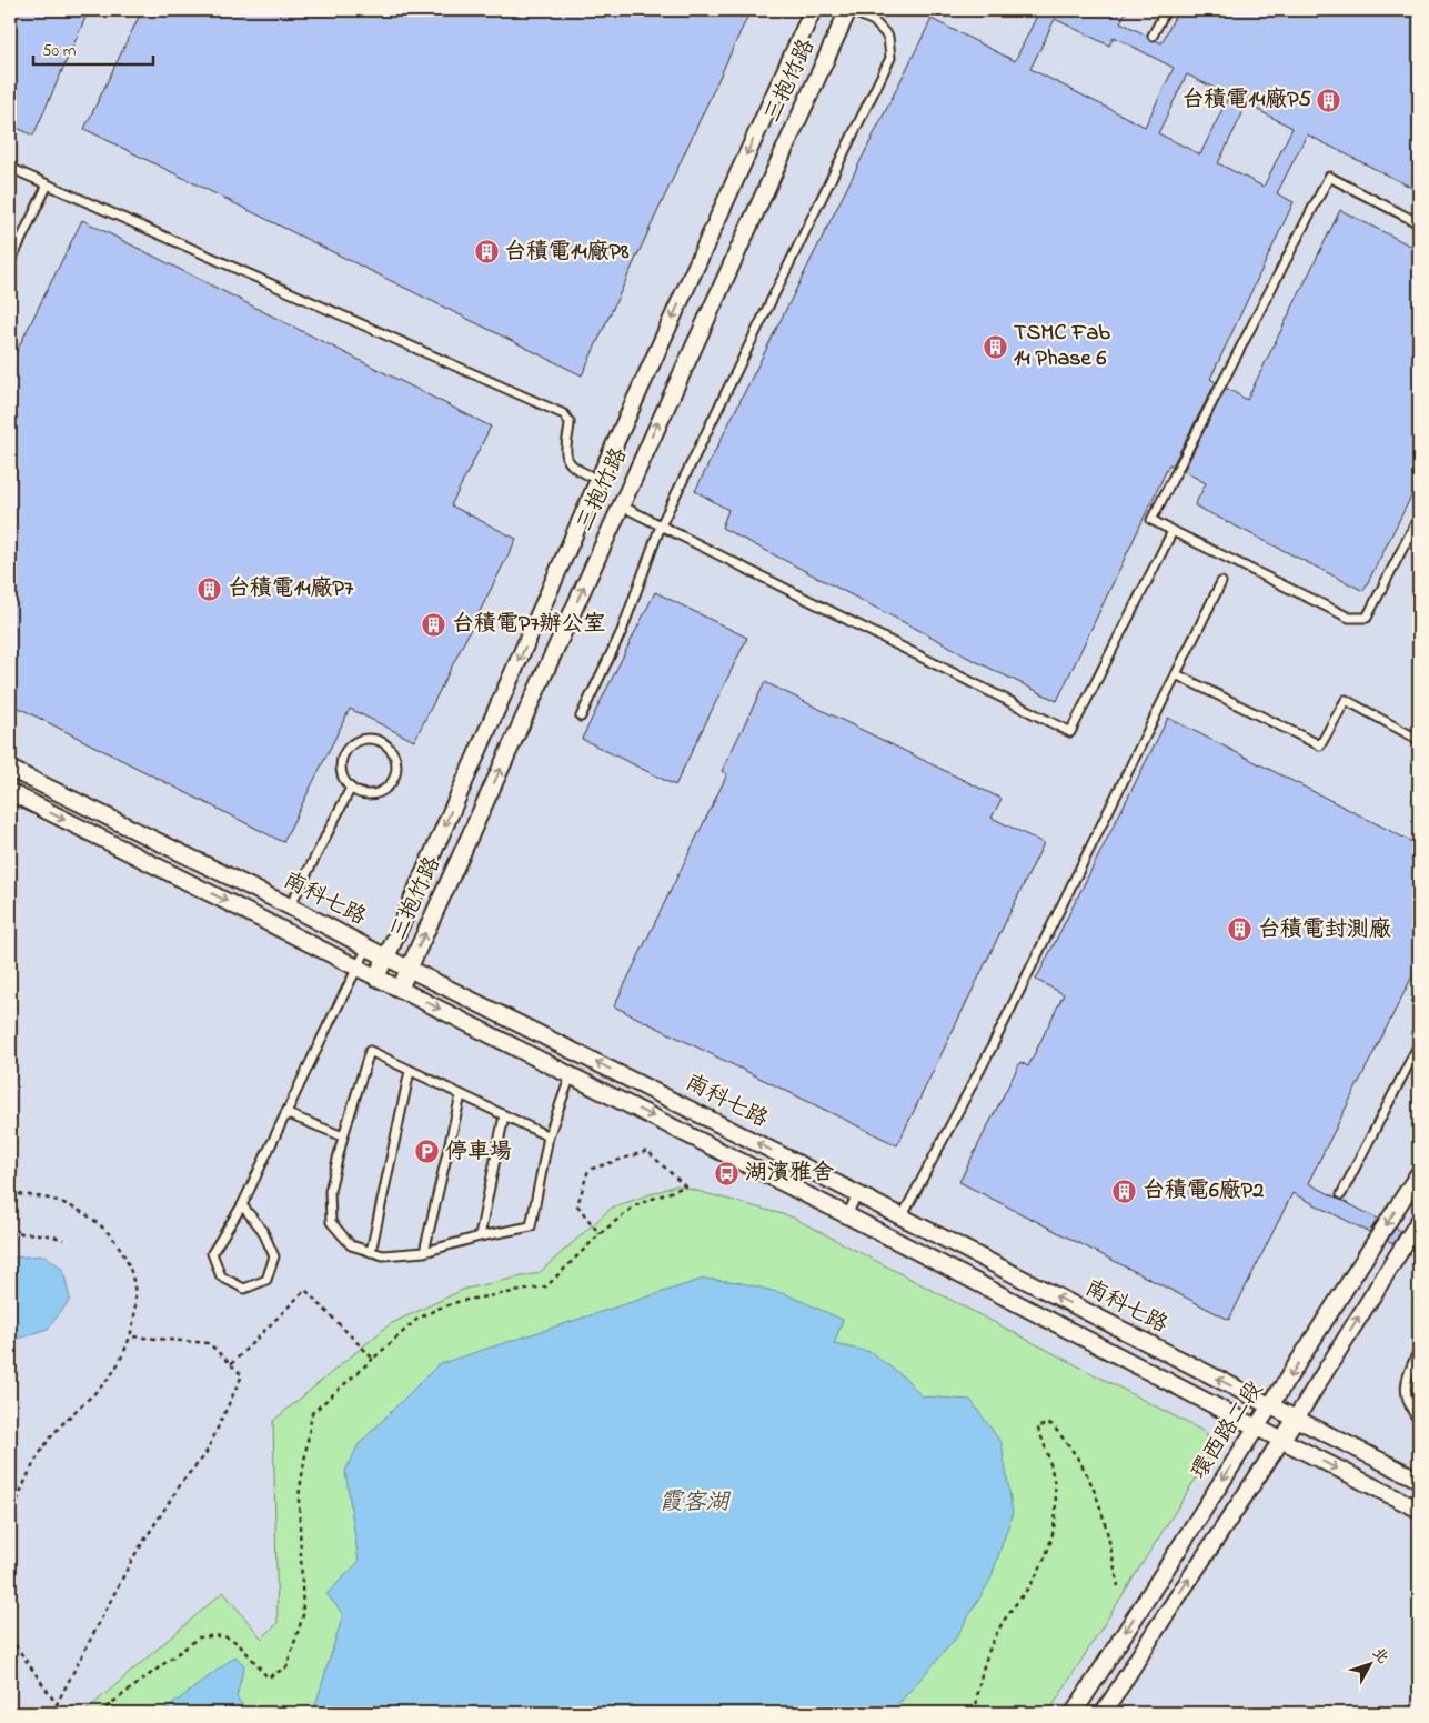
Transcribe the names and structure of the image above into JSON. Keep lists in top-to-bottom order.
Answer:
{
  "streets": {
    "street": ["三抱竹路", "南科七路", "環西路二段"]
  },
  "crossings": [
    ["三抱竹路", "南科七路"],
    ["南科七路", "環西路二段"]
  ],
  "water": ["霞客湖"],
  "places": {
    "building": [
      "台積電14廠P5",
      "台積電14廠P8",
      "TSMC Fab 14 Phase 6",
      "台積電14廠P7",
      "台積電P7辦公室",
      "台積電封測廠",
      "台積電6廠P2"
    ],
    "parking": ["停車場"],
    "bus stop": ["湖濱雅舍"]
  },
  "scale_bar": "50 m",
  "north": "top right"
}
